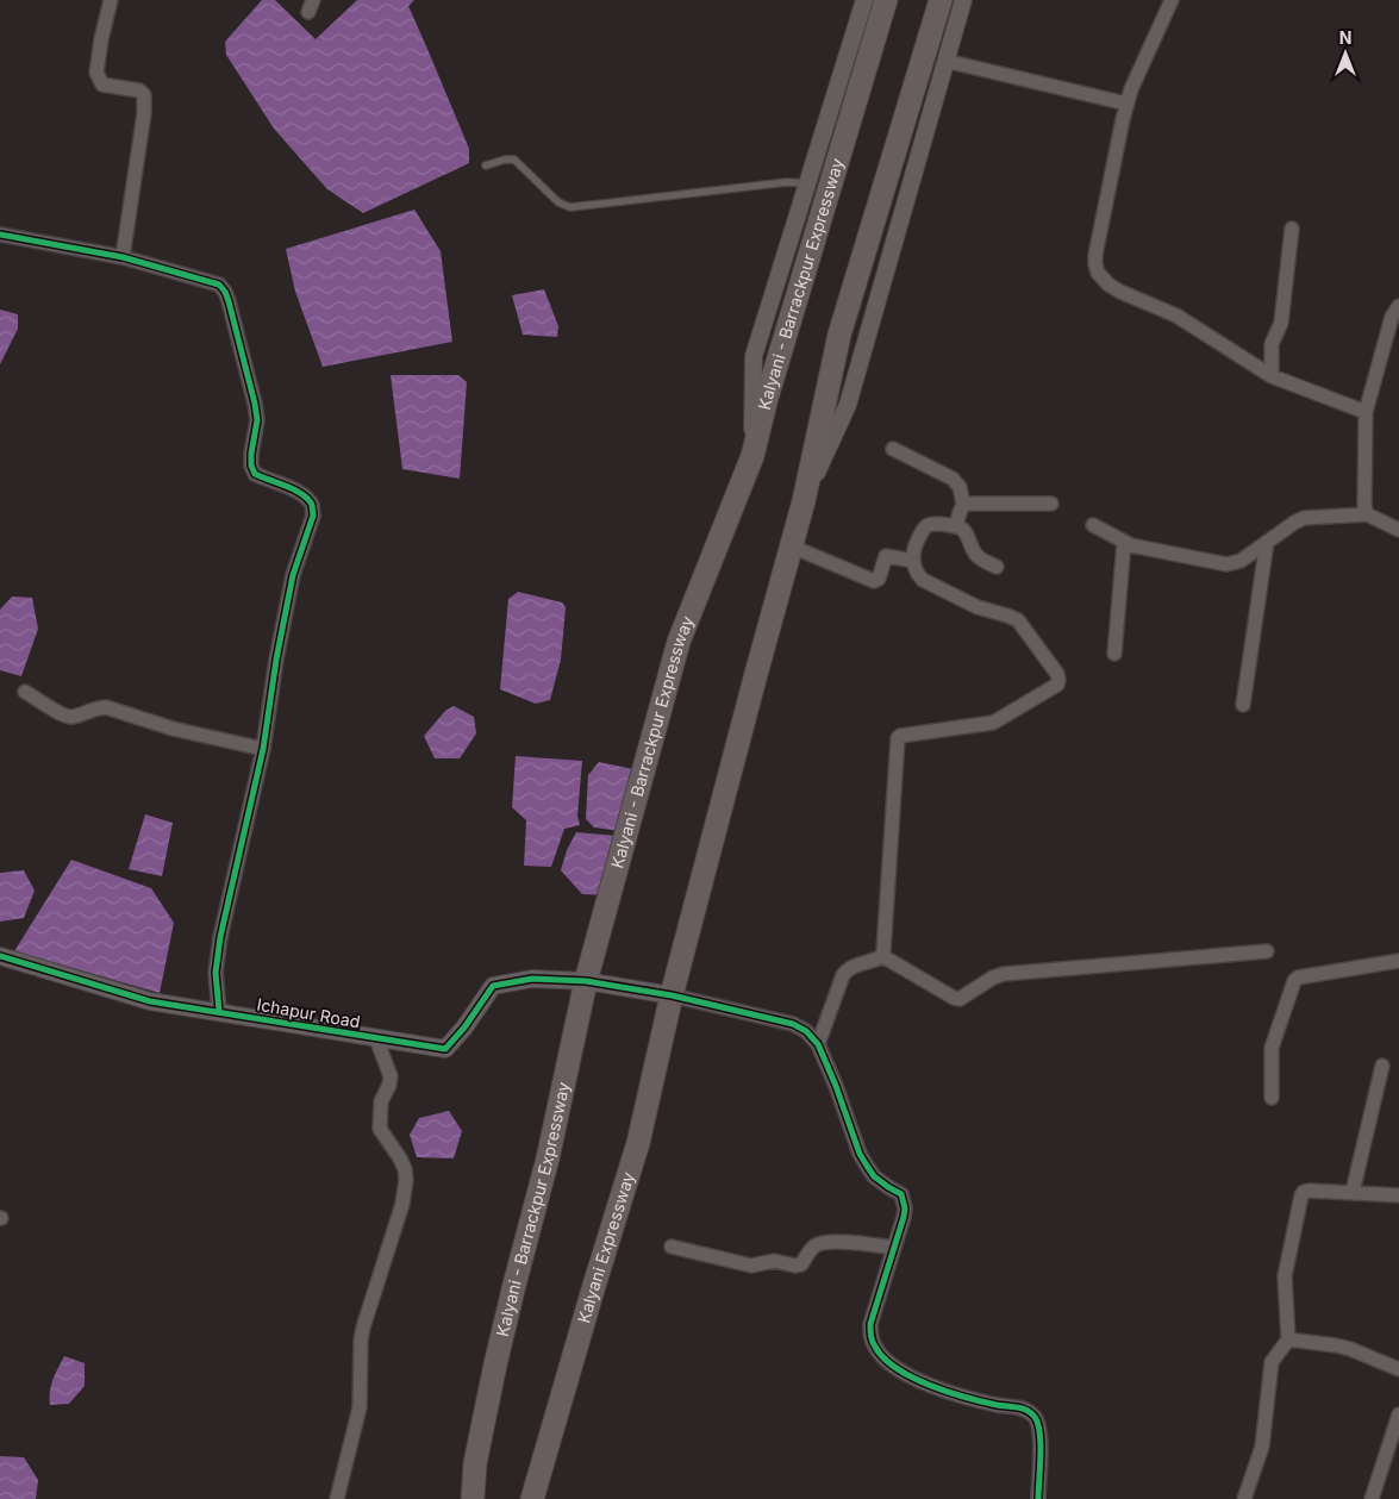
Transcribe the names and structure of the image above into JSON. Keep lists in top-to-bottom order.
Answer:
{
  "streets": {
    "highway": ["Kalyani - Barrackpur Expressway", "Kalyani Expressway"],
    "street": ["Ichapur Road"]
  },
  "crossings": [
    ["Kalyani - Barrackpur Expressway", "Ichapur Road"]
  ],
  "north": "top"
}
